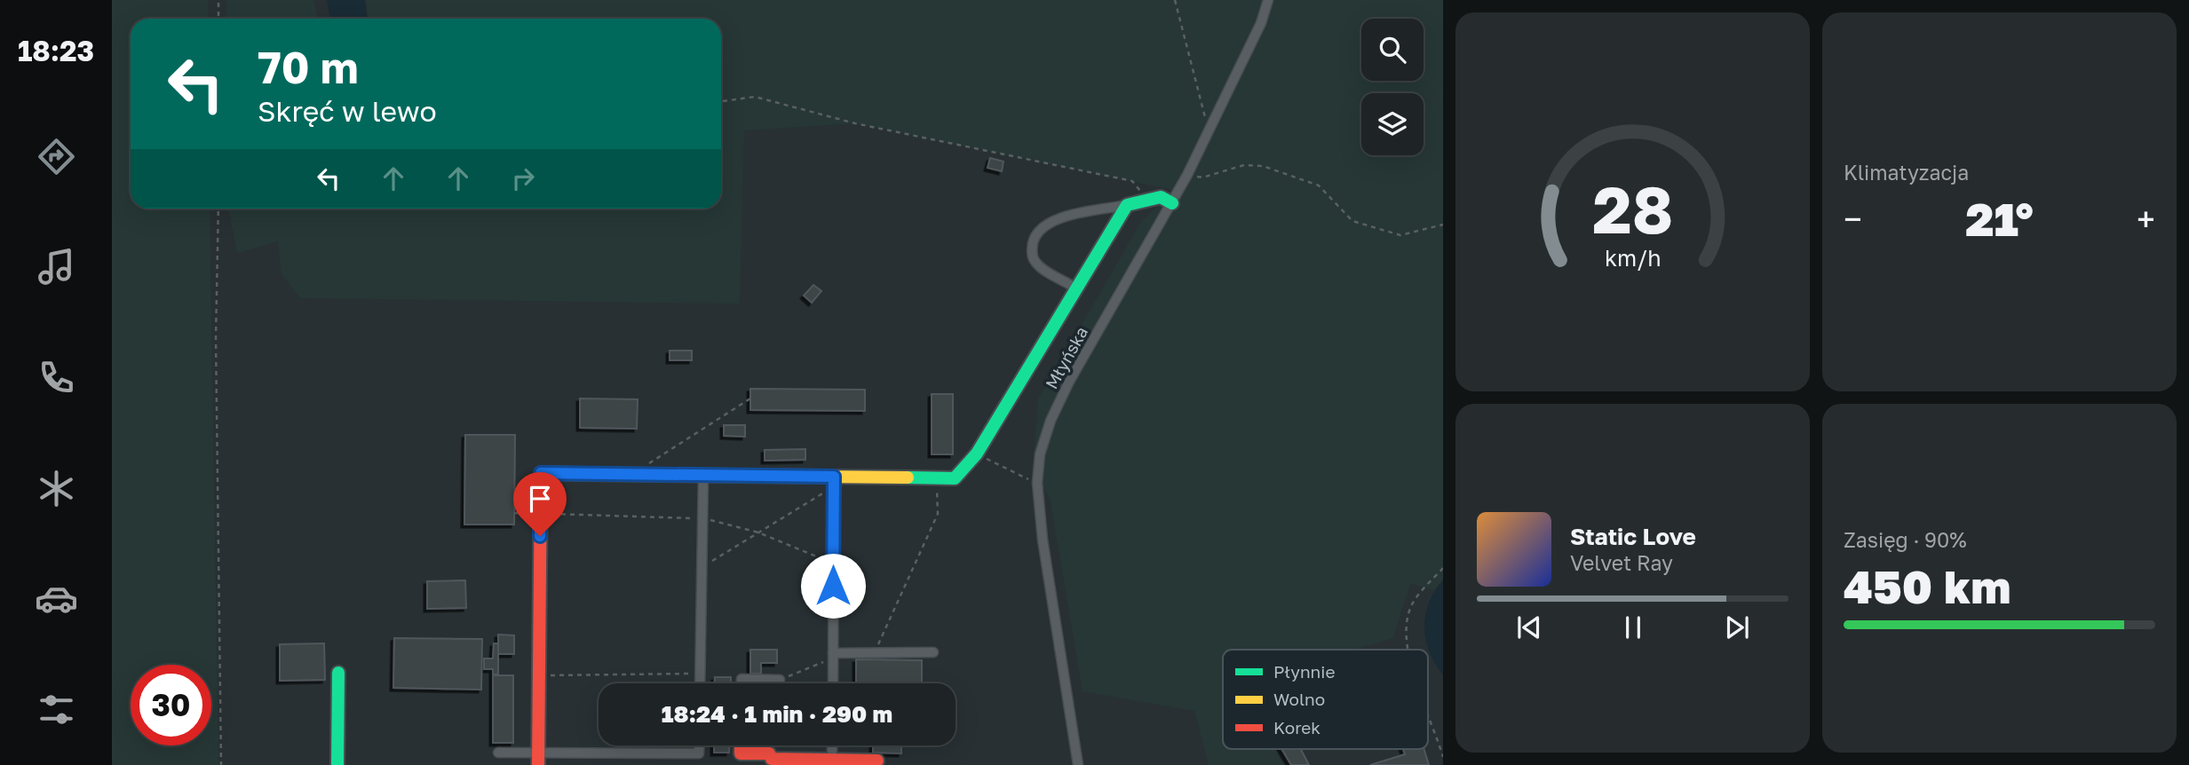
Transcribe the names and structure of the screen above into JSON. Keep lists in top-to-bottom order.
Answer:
{
  "streets": {
    "street": ["Młyńska"]
  },
  "legend": ["Płynnie", "Wolno", "Korek"],
  "page": {
    "tabs": "18:23",
    "tile": [
      "Klimatyzacja",
      ["Zasięg · 90%", "450 km"]
    ],
    "turn": ["70 m", "Skręć w lewo"],
    "heat": ["−", "21°", "+"],
    "song": ["Static Love", "Velvet Ray"],
    "limit": "30",
    "trip": "18:24 · 1 min · 290 m",
    "gauge": ["28", "km/h"]
  }
}
